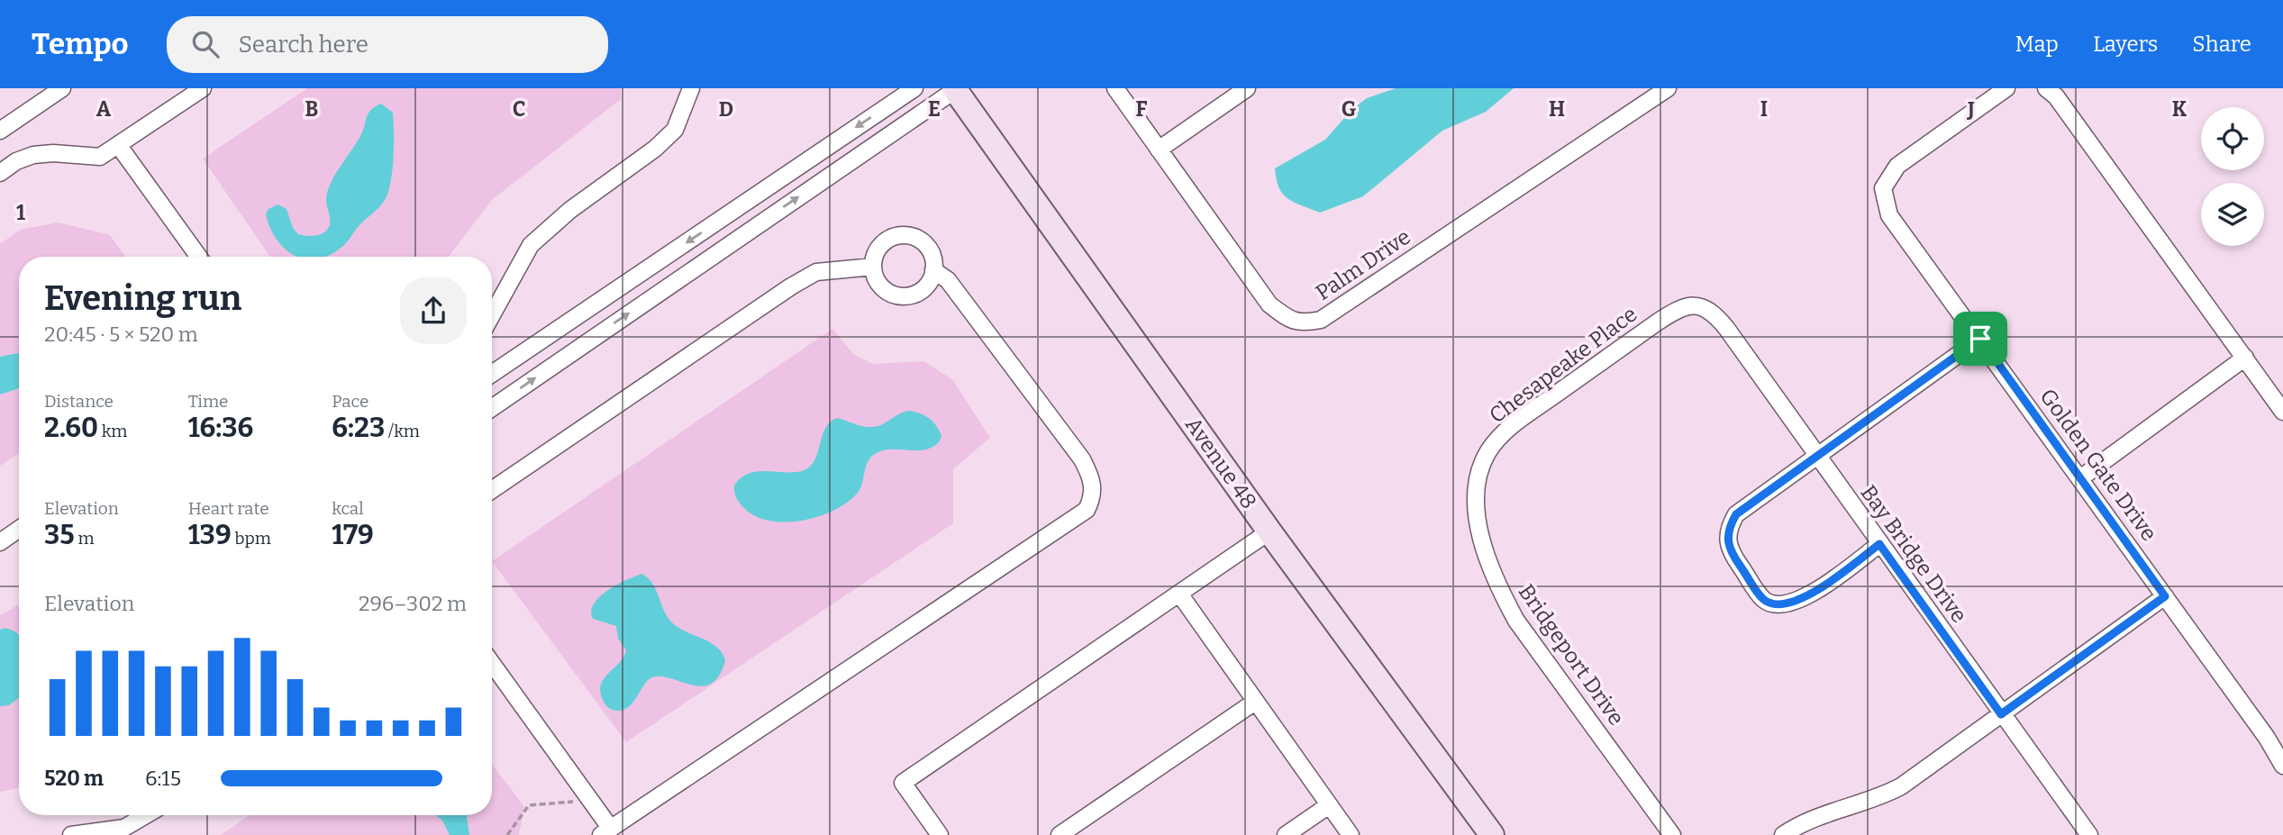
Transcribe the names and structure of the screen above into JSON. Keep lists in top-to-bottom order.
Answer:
{
  "streets": {
    "main road": ["Avenue 48"],
    "street": [
      "Palm Drive",
      "Chesapeake Place",
      "Golden Gate Drive",
      "Bay Bridge Drive",
      "Bridgeport Drive"
    ]
  },
  "crossings": [
    ["Chesapeake Place", "Bay Bridge Drive"],
    ["Chesapeake Place", "Bridgeport Drive"]
  ],
  "page": {
    "header": "Tempo",
    "search": "Search here",
    "nav": ["Map", "Layers", "Share"],
    "heading": ["Evening run", "20:45 · 5 × 520 m"],
    "stats": [
      ["Distance", "2.60 km"],
      ["Time", "16:36"],
      ["Pace", "6:23 /km"],
      ["Elevation", "35 m"],
      ["Heart rate", "139 bpm"],
      ["kcal", "179"]
    ],
    "chart": ["Elevation", "296–302 m"],
    "list": [
      {
        "name": "520 m",
        "note": "6:15"
      }
    ]
  },
  "grid": {
    "columns": [
      "A",
      "B",
      "C",
      "D",
      "E",
      "F",
      "G",
      "H",
      "I",
      "J",
      "K"
    ],
    "rows": ["1"]
  }
}
